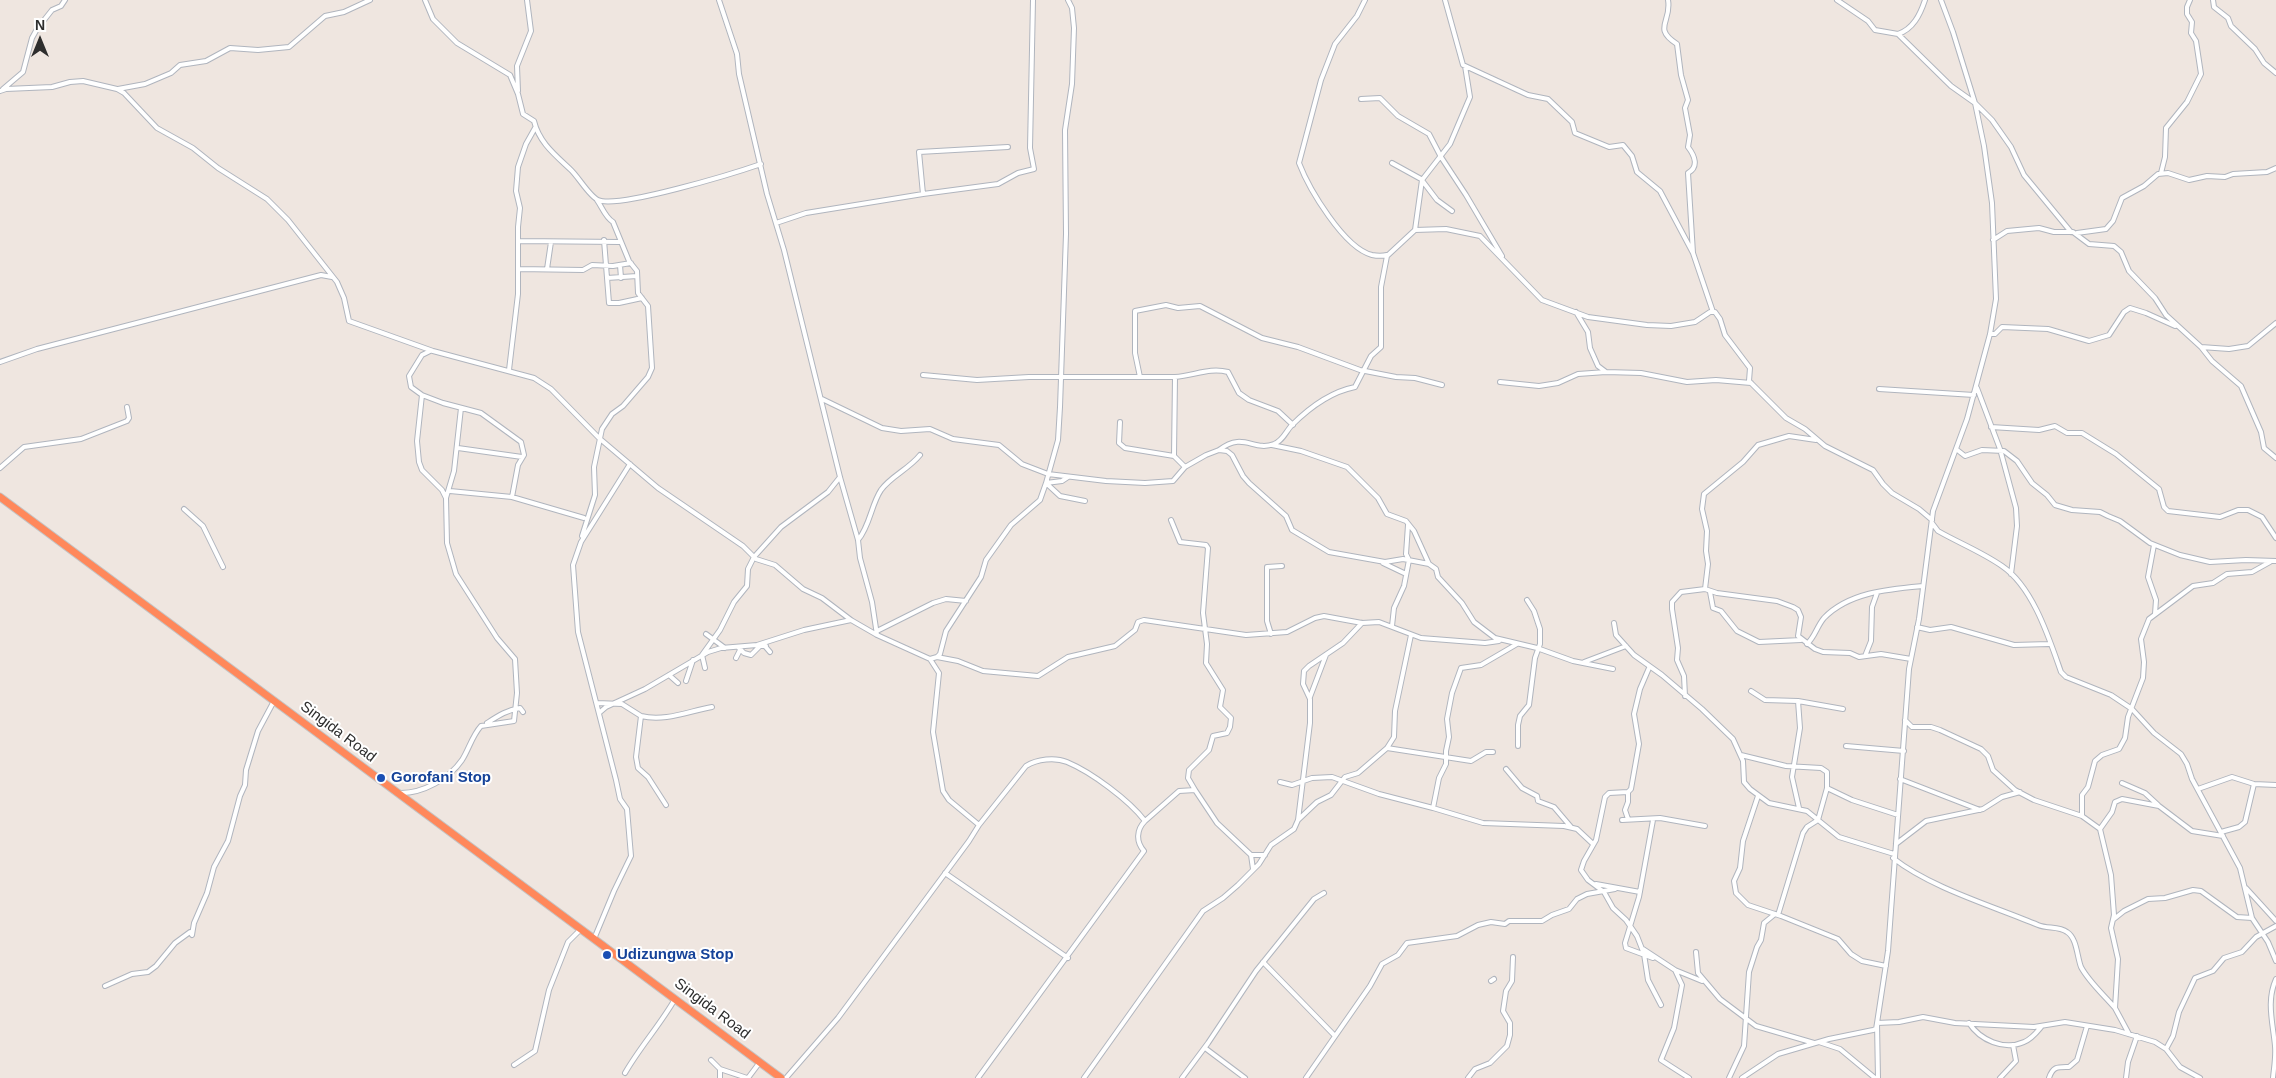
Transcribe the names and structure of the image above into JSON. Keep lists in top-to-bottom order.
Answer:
{
  "streets": {
    "highway": ["Singida Road"]
  },
  "places": ["Gorofani Stop", "Udizungwa Stop"],
  "north": "top"
}
